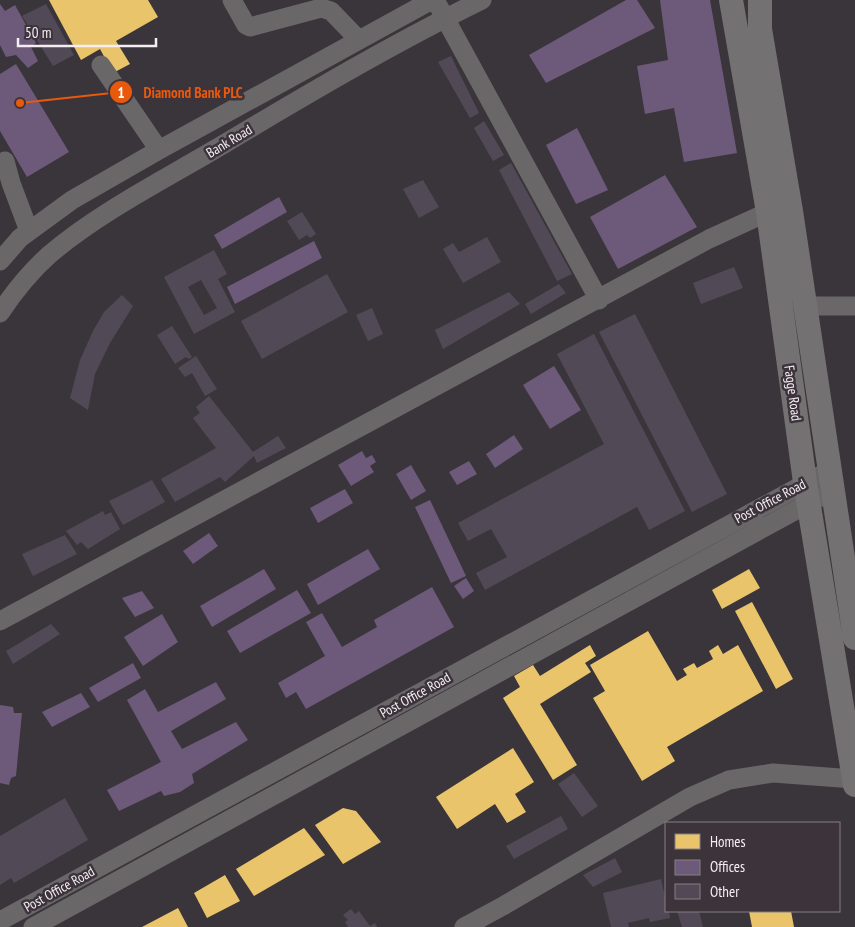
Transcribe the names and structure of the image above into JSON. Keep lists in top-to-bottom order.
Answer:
{
  "streets": {
    "main road": ["Fagge Road"],
    "street": ["Bank Road", "Post Office Road"]
  },
  "crossings": [
    ["Fagge Road", "Post Office Road"]
  ],
  "places": ["Diamond Bank PLC"],
  "legend": ["Homes", "Offices", "Other"],
  "scale_bar": "50 m"
}
